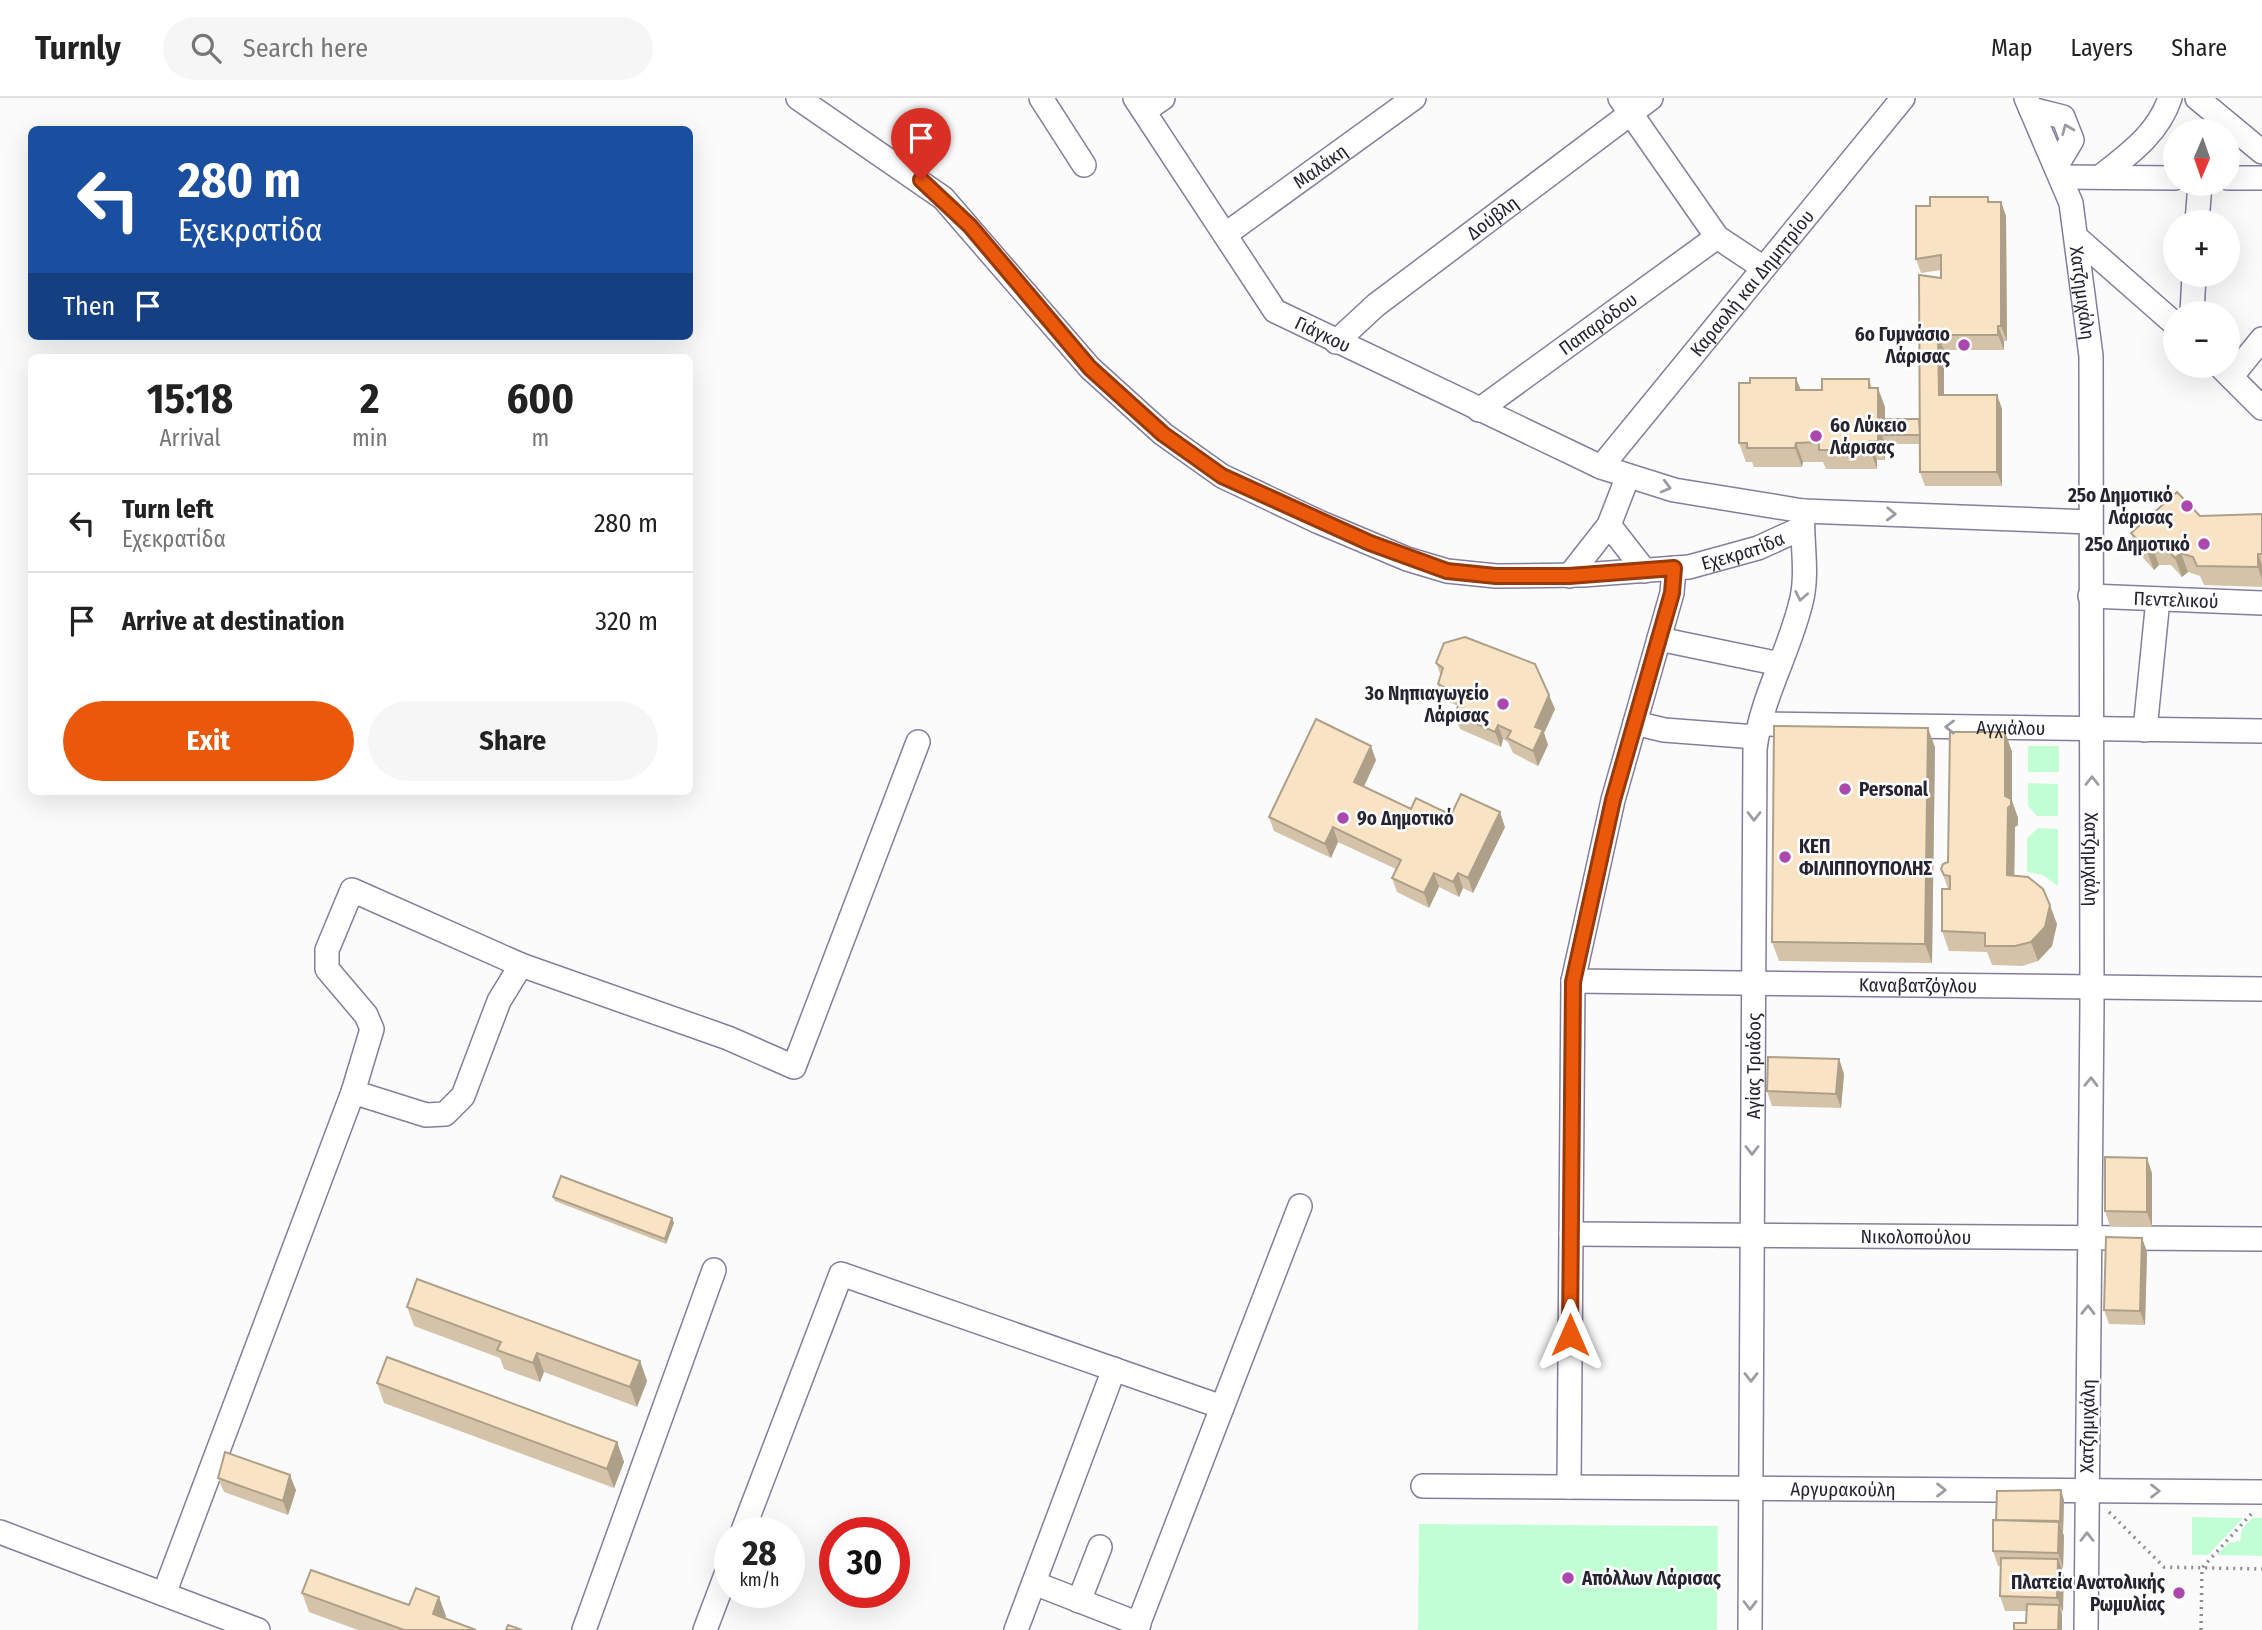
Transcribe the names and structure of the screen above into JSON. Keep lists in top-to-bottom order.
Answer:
{
  "streets": {
    "street": [
      "Μαλάκη",
      "Δούβλη",
      "Καραολή και Δημητρίου",
      "Χατζημιχάλη",
      "Παπαρόδου",
      "Γιάγκου",
      "Εχεκρατίδα",
      "Πεντελικού",
      "Αγχιάλου",
      "Καναβατζόγλου",
      "Αγίας Τριάδος",
      "Νικολοπούλου",
      "Αργυρακούλη"
    ]
  },
  "crossings": [
    ["Μαλάκη", "Γιάγκου"],
    ["Δούβλη", "Γιάγκου"],
    ["Καραολή και Δημητρίου", "Γιάγκου"],
    ["Χατζημιχάλη", "Γιάγκου"],
    ["Χατζημιχάλη", "Πεντελικού"],
    ["Χατζημιχάλη", "Αγχιάλου"],
    ["Χατζημιχάλη", "Καναβατζόγλου"],
    ["Χατζημιχάλη", "Νικολοπούλου"],
    ["Χατζημιχάλη", "Αργυρακούλη"],
    ["Παπαρόδου", "Γιάγκου"],
    ["Γιάγκου", "Εχεκρατίδα"],
    ["Γιάγκου", "Αγίας Τριάδος"],
    ["Εχεκρατίδα", "Αγίας Τριάδος"],
    ["Αγχιάλου", "Αγίας Τριάδος"],
    ["Καναβατζόγλου", "Αγίας Τριάδος"],
    ["Αγίας Τριάδος", "Νικολοπούλου"],
    ["Αγίας Τριάδος", "Αργυρακούλη"]
  ],
  "one_way": [
    "Χατζημιχάλη",
    "Γιάγκου",
    "Αγχιάλου",
    "Αργυρακούλη"
  ],
  "places": [
    "6ο Γυμνάσιο Λάρισας",
    "6ο Λύκειο Λάρισας",
    "25ο Δημοτικό Λάρισας",
    "25ο Δημοτικό",
    "3o Νηπιαγωγείο Λάρισας",
    "Personal",
    "9ο Δημοτικό",
    "ΚΕΠ ΦΙΛΙΠΠΟΥΠΟΛΗΣ",
    "Απόλλων Λάρισας",
    "Πλατεία Ανατολικής Ρωμυλίας"
  ],
  "north": "bottom",
  "page": {
    "header": "Turnly",
    "search": "Search here",
    "nav": ["Map", "Layers", "Share"],
    "map_buttons": ["+", "−"],
    "turn": ["280 m", "Εχεκρατίδα"],
    "then": "Then",
    "eta": [
      "15:18",
      "Arrival",
      "2",
      "min",
      "600",
      "m"
    ],
    "list": [
      {
        "name": "Turn left",
        "note": "Εχεκρατίδα",
        "value": "280 m"
      },
      {
        "name": "Arrive at destination",
        "value": "320 m"
      }
    ],
    "buttons": ["Exit", "Share"],
    "speed": "28 km/h",
    "limit": "30"
  }
}
